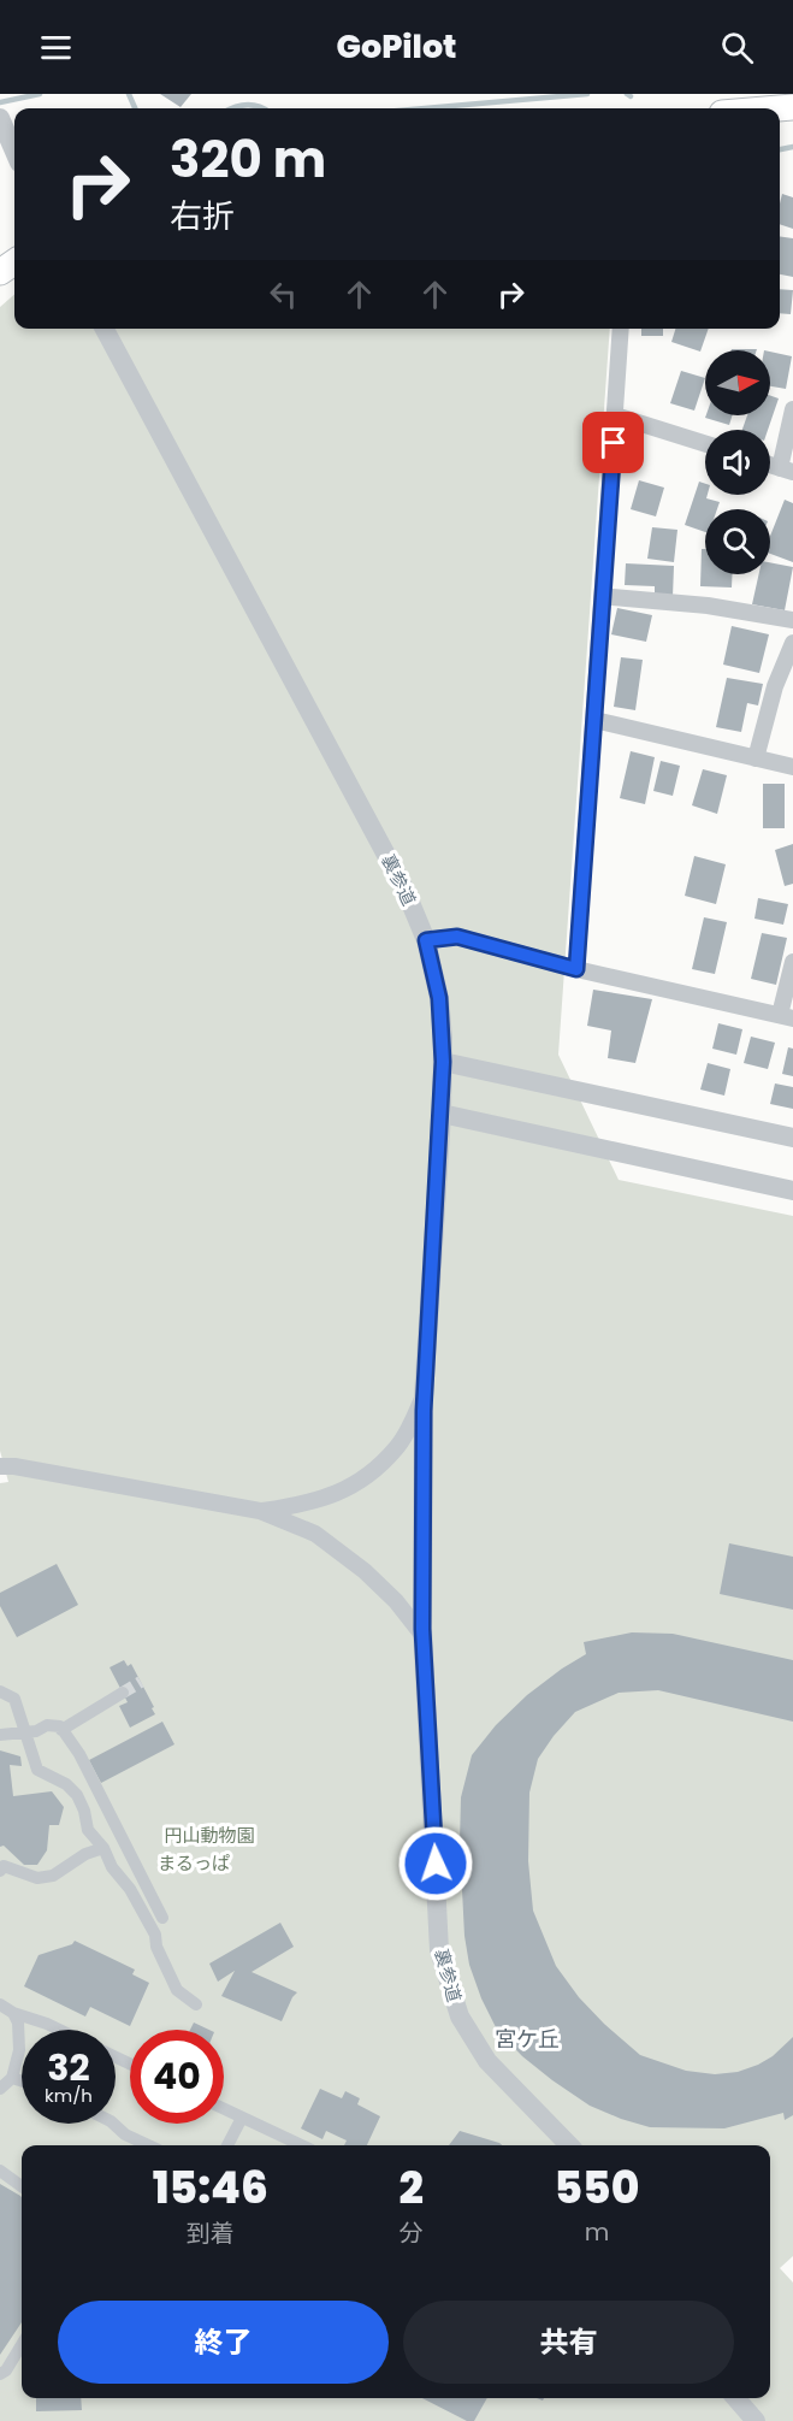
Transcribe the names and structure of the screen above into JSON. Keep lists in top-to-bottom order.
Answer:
{
  "streets": {
    "street": ["裏参道"]
  },
  "districts": ["宮ケ丘"],
  "parks": ["円山動物園", "まるっぱ"],
  "north": "right",
  "page": {
    "header": "GoPilot",
    "turn": ["320 m", "右折"],
    "speed": "32 km/h",
    "limit": "40",
    "eta": [
      "15:46",
      "到着",
      "2",
      "分",
      "550",
      "m"
    ],
    "buttons": ["終了", "共有"]
  }
}
